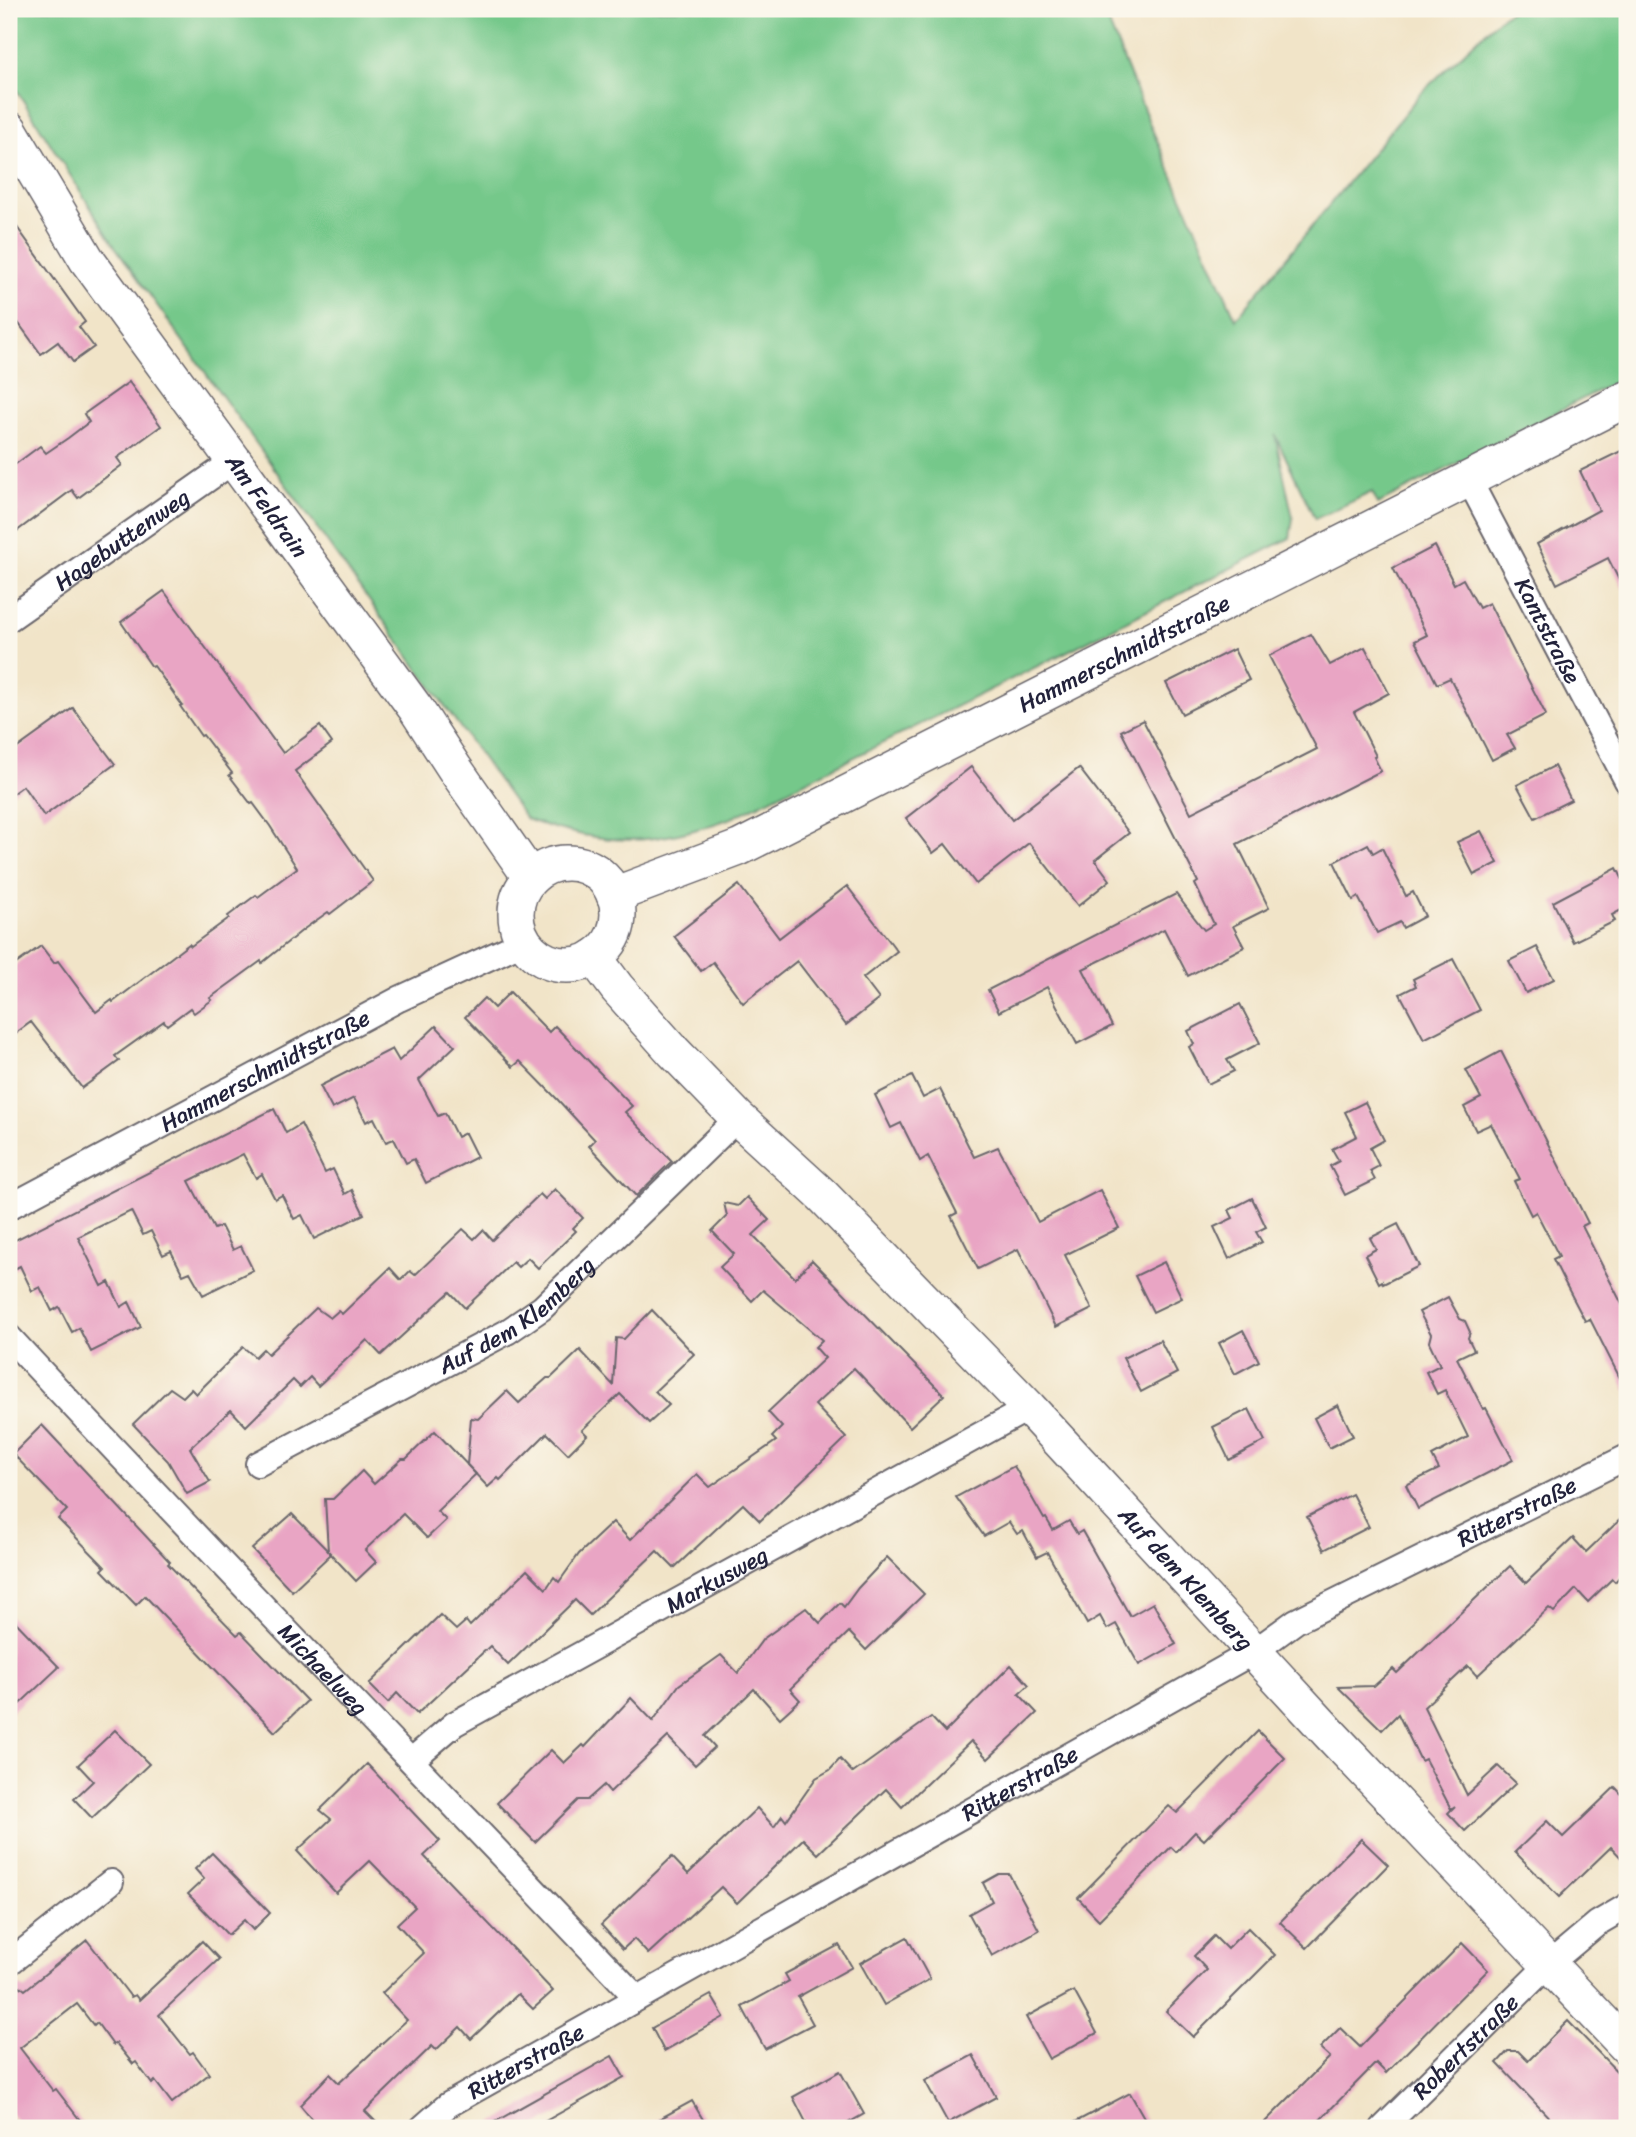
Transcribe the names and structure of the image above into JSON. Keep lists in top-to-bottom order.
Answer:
{
  "streets": {
    "street": [
      "Am Feldrain",
      "Hagebuttenweg",
      "Kantstraße",
      "Hammerschmidtstraße",
      "Auf dem Klemberg",
      "Ritterstraße",
      "Markusweg",
      "Michaelweg",
      "Robertstraße"
    ]
  },
  "crossings": [
    ["Am Feldrain", "Hagebuttenweg"],
    ["Am Feldrain", "Hammerschmidtstraße"],
    ["Am Feldrain", "Auf dem Klemberg"],
    ["Kantstraße", "Hammerschmidtstraße"],
    ["Hammerschmidtstraße", "Auf dem Klemberg"],
    ["Auf dem Klemberg", "Ritterstraße"],
    ["Auf dem Klemberg", "Markusweg"],
    ["Auf dem Klemberg", "Robertstraße"],
    ["Ritterstraße", "Michaelweg"],
    ["Markusweg", "Michaelweg"]
  ]
}
